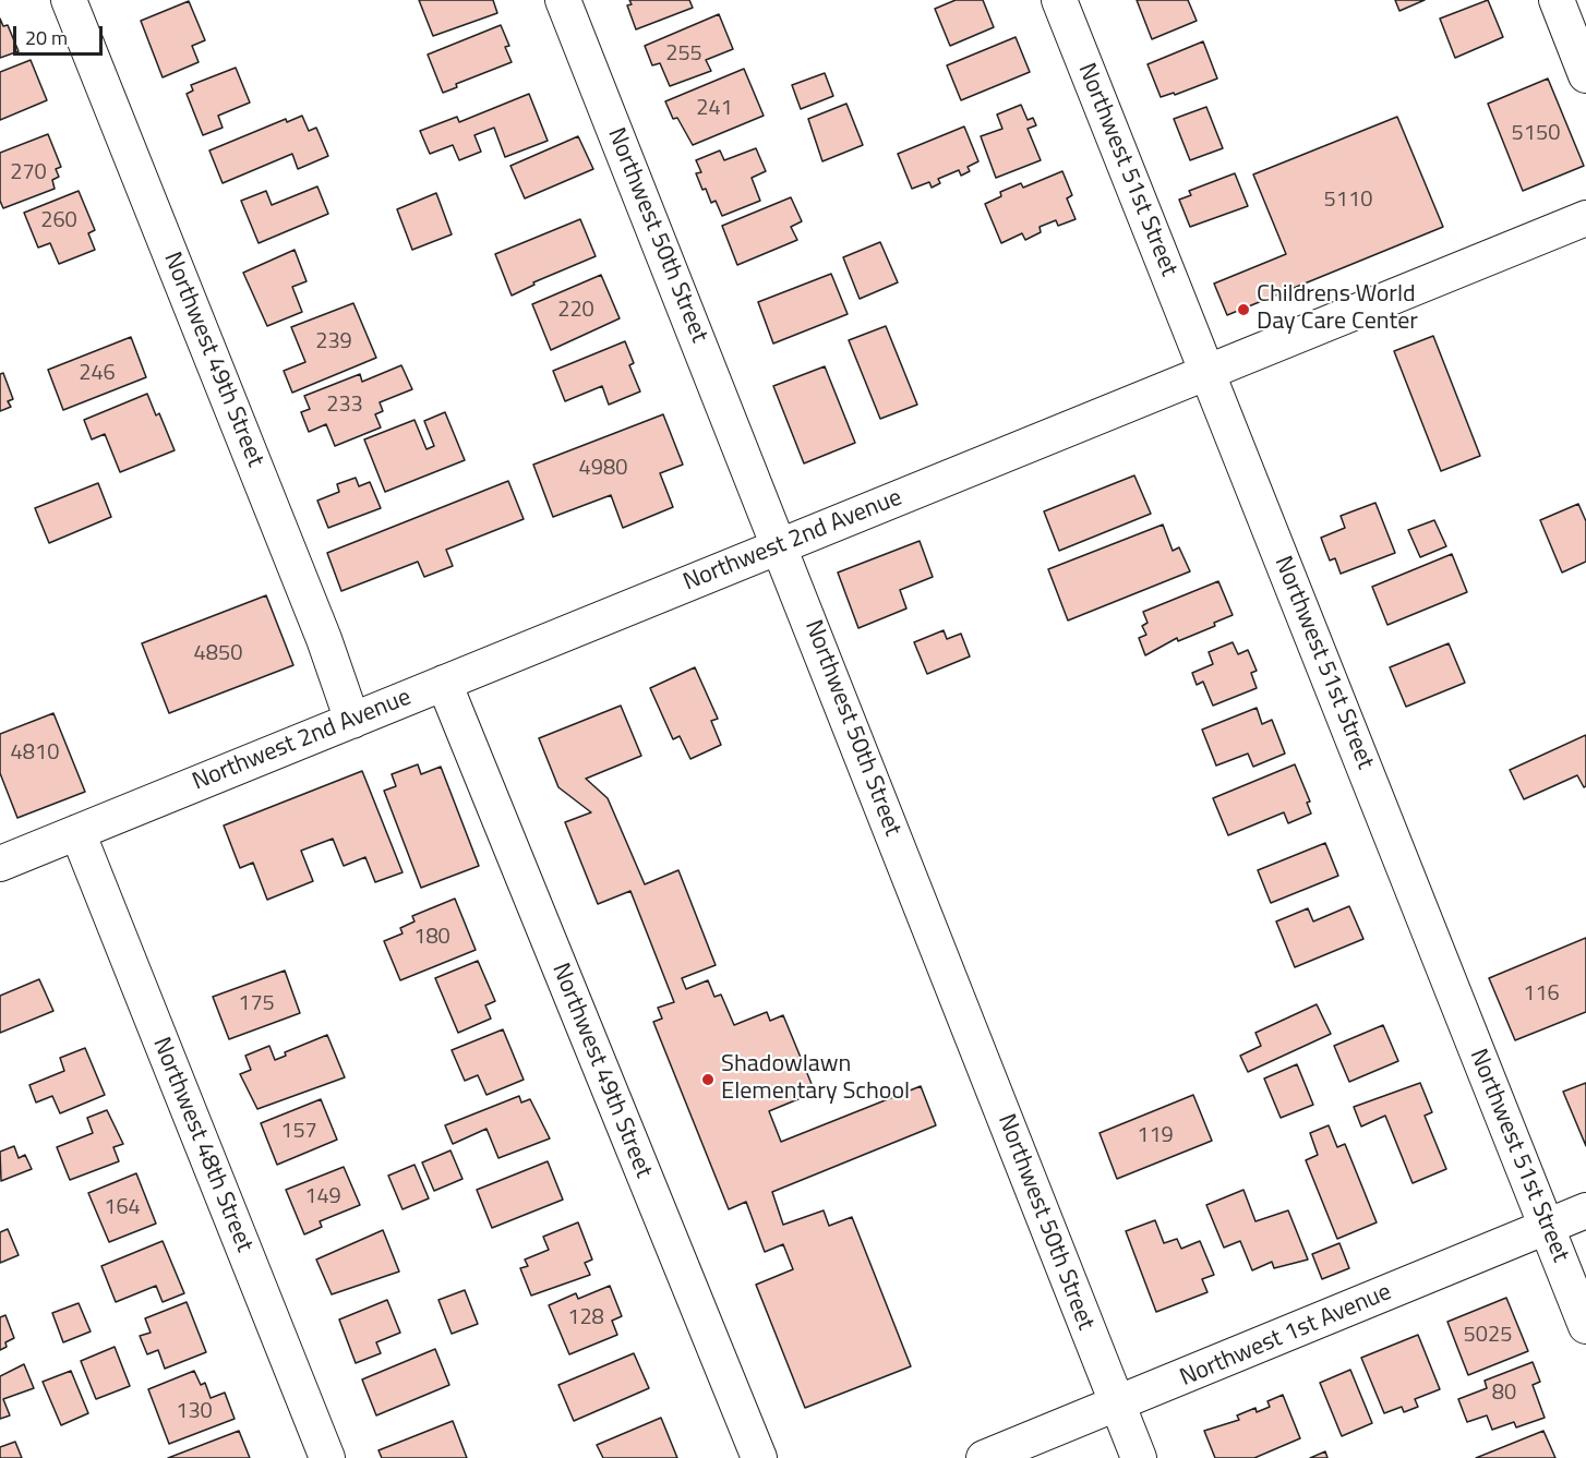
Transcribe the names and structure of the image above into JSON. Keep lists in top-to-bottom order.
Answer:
{
  "streets": {
    "street": [
      "Northwest 51st Street",
      "Northwest 50th Street",
      "Northwest 49th Street",
      "Northwest 2nd Avenue",
      "Northwest 48th Street",
      "Northwest 1st Avenue"
    ]
  },
  "crossings": [
    ["Northwest 51st Street", "Northwest 2nd Avenue"],
    ["Northwest 51st Street", "Northwest 1st Avenue"],
    ["Northwest 50th Street", "Northwest 2nd Avenue"],
    ["Northwest 50th Street", "Northwest 1st Avenue"],
    ["Northwest 49th Street", "Northwest 2nd Avenue"],
    ["Northwest 2nd Avenue", "Northwest 48th Street"]
  ],
  "places": ["Childrens World Day Care Center", "Shadowlawn Elementary School"],
  "house_numbers": [
    "255",
    "241",
    "5150",
    "270",
    "5110",
    "260",
    "220",
    "239",
    "246",
    "233",
    "4980",
    "4850",
    "4810",
    "180",
    "116",
    "175",
    "157",
    "119",
    "149",
    "164",
    "128",
    "5025",
    "80",
    "130"
  ],
  "scale_bar": "20 m"
}
